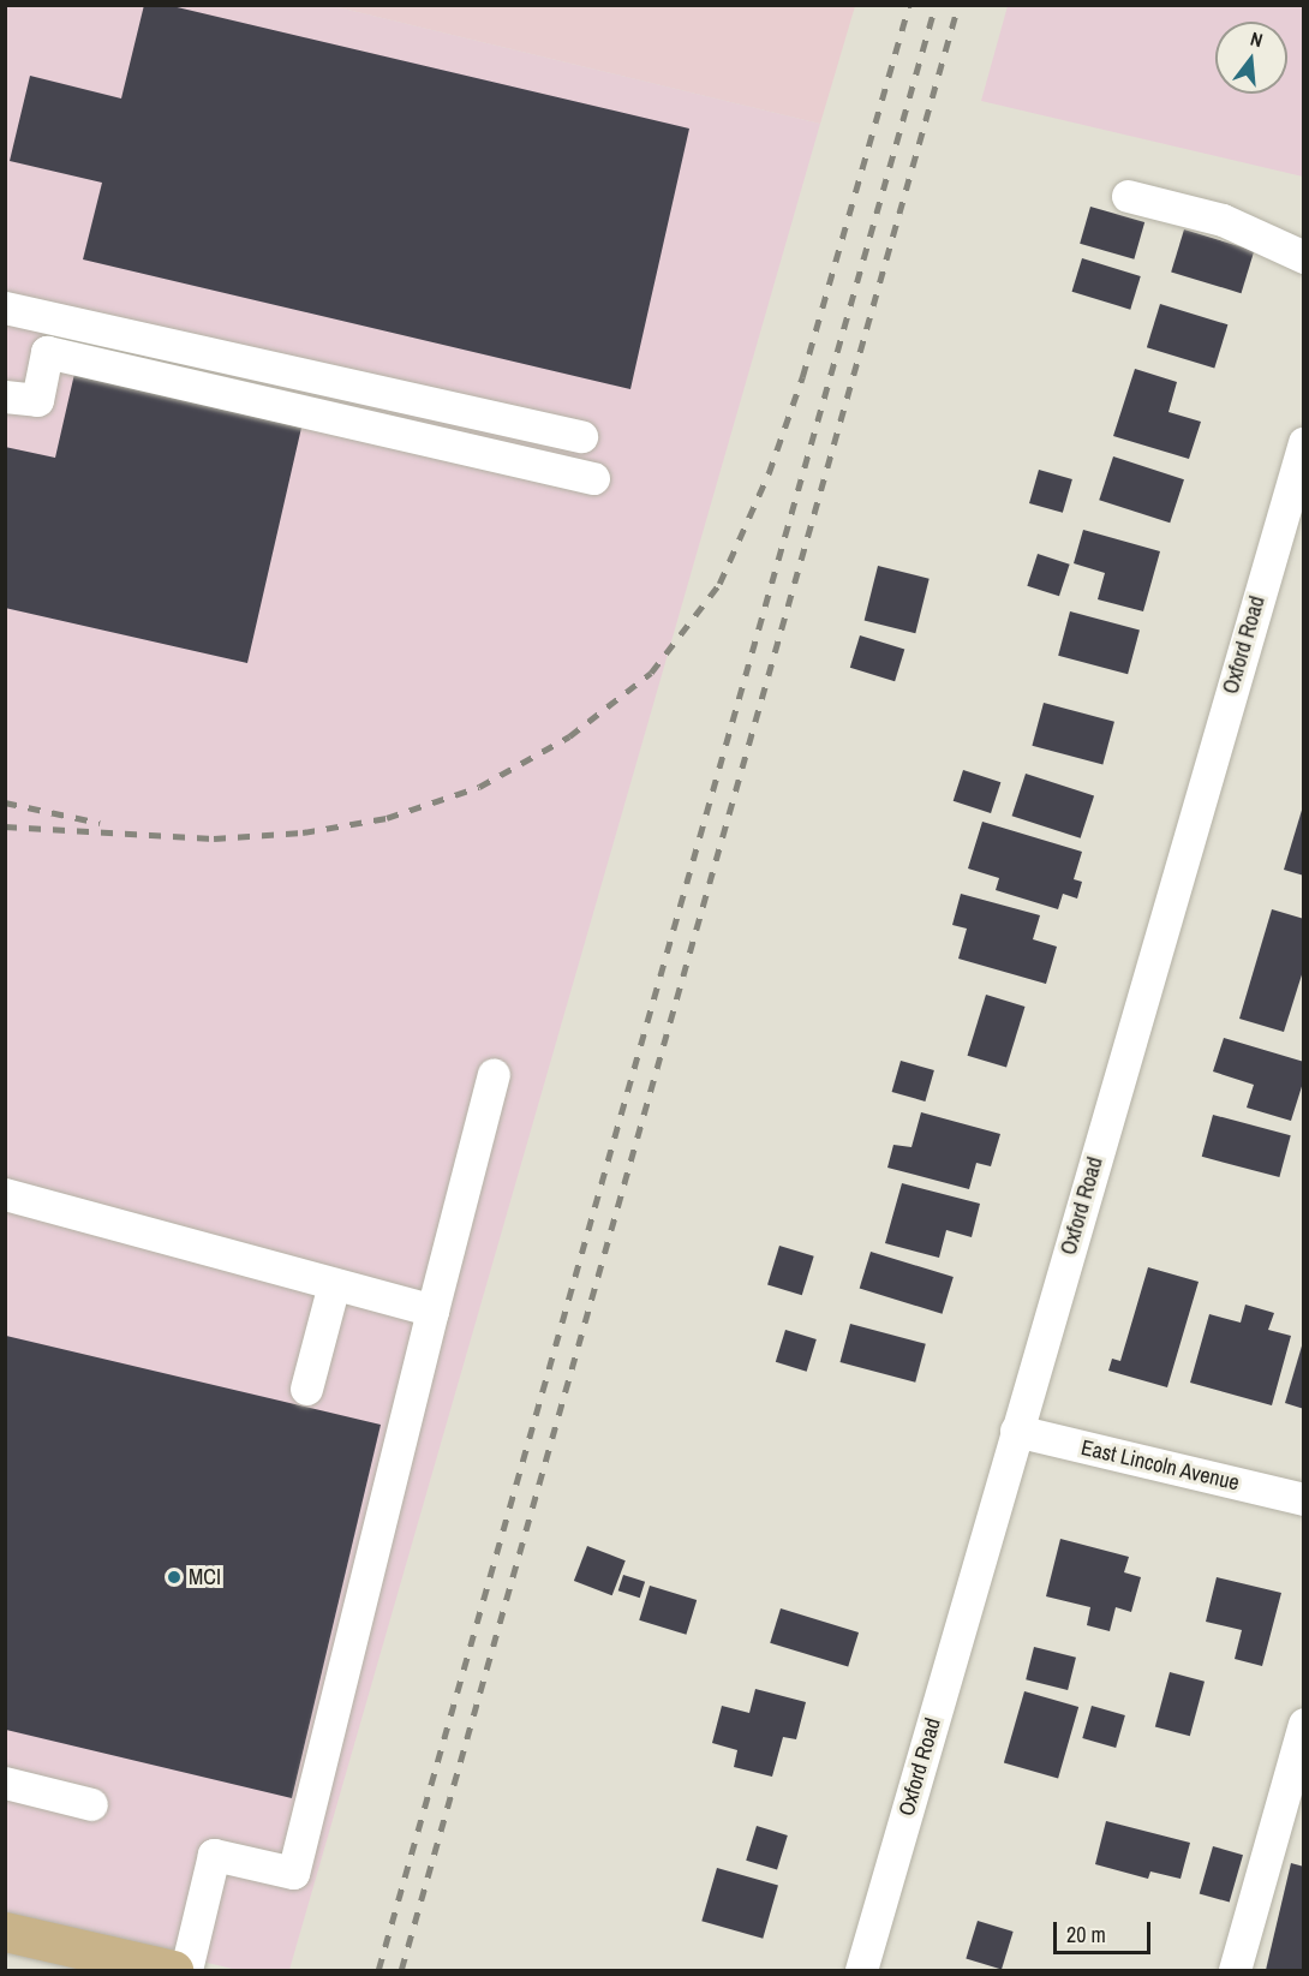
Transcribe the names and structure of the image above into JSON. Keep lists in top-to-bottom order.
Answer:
{
  "streets": {
    "street": ["Oxford Road", "East Lincoln Avenue"]
  },
  "crossings": [
    ["Oxford Road", "East Lincoln Avenue"]
  ],
  "places": ["MCI"],
  "scale_bar": "20 m",
  "north": "top"
}
